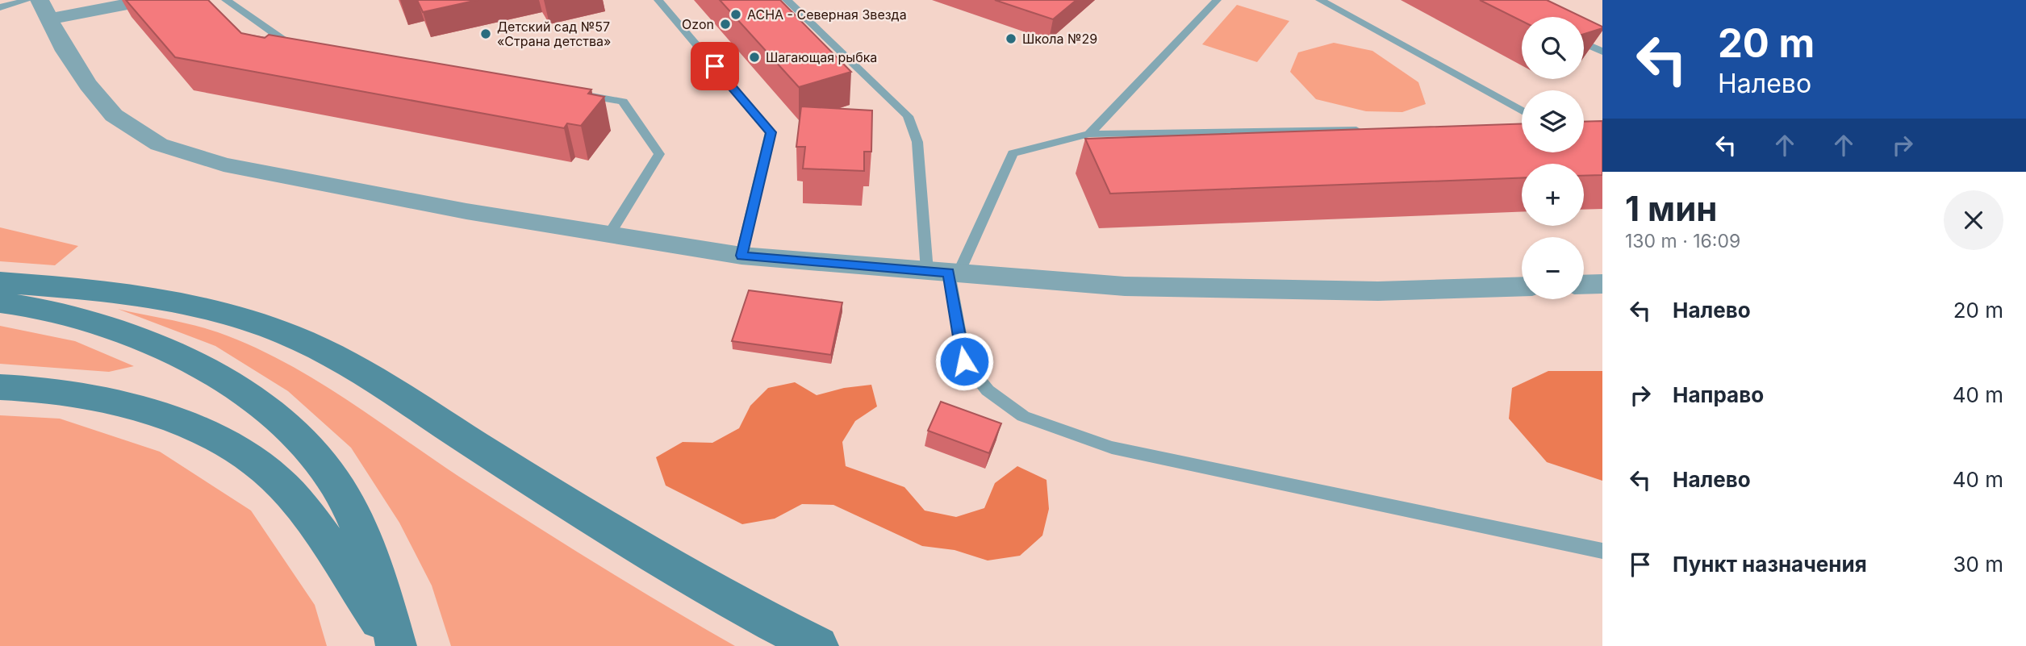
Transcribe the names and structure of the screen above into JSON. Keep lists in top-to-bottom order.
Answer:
{
  "places": [
    "АСНА - Северная Звезда",
    "Ozon",
    "Детский сад №57 «Страна детства»",
    "Школа №29",
    "Шагающая рыбка"
  ],
  "page": {
    "turn": ["20 m", "Налево"],
    "map_buttons": ["+", "−"],
    "heading": ["1 мин", "130 m · 16:09"],
    "list": [
      {
        "name": "Налево",
        "value": "20 m"
      },
      {
        "name": "Направо",
        "value": "40 m"
      },
      {
        "name": "Налево",
        "value": "40 m"
      },
      {
        "name": "Пункт назначения",
        "value": "30 m"
      }
    ]
  }
}
